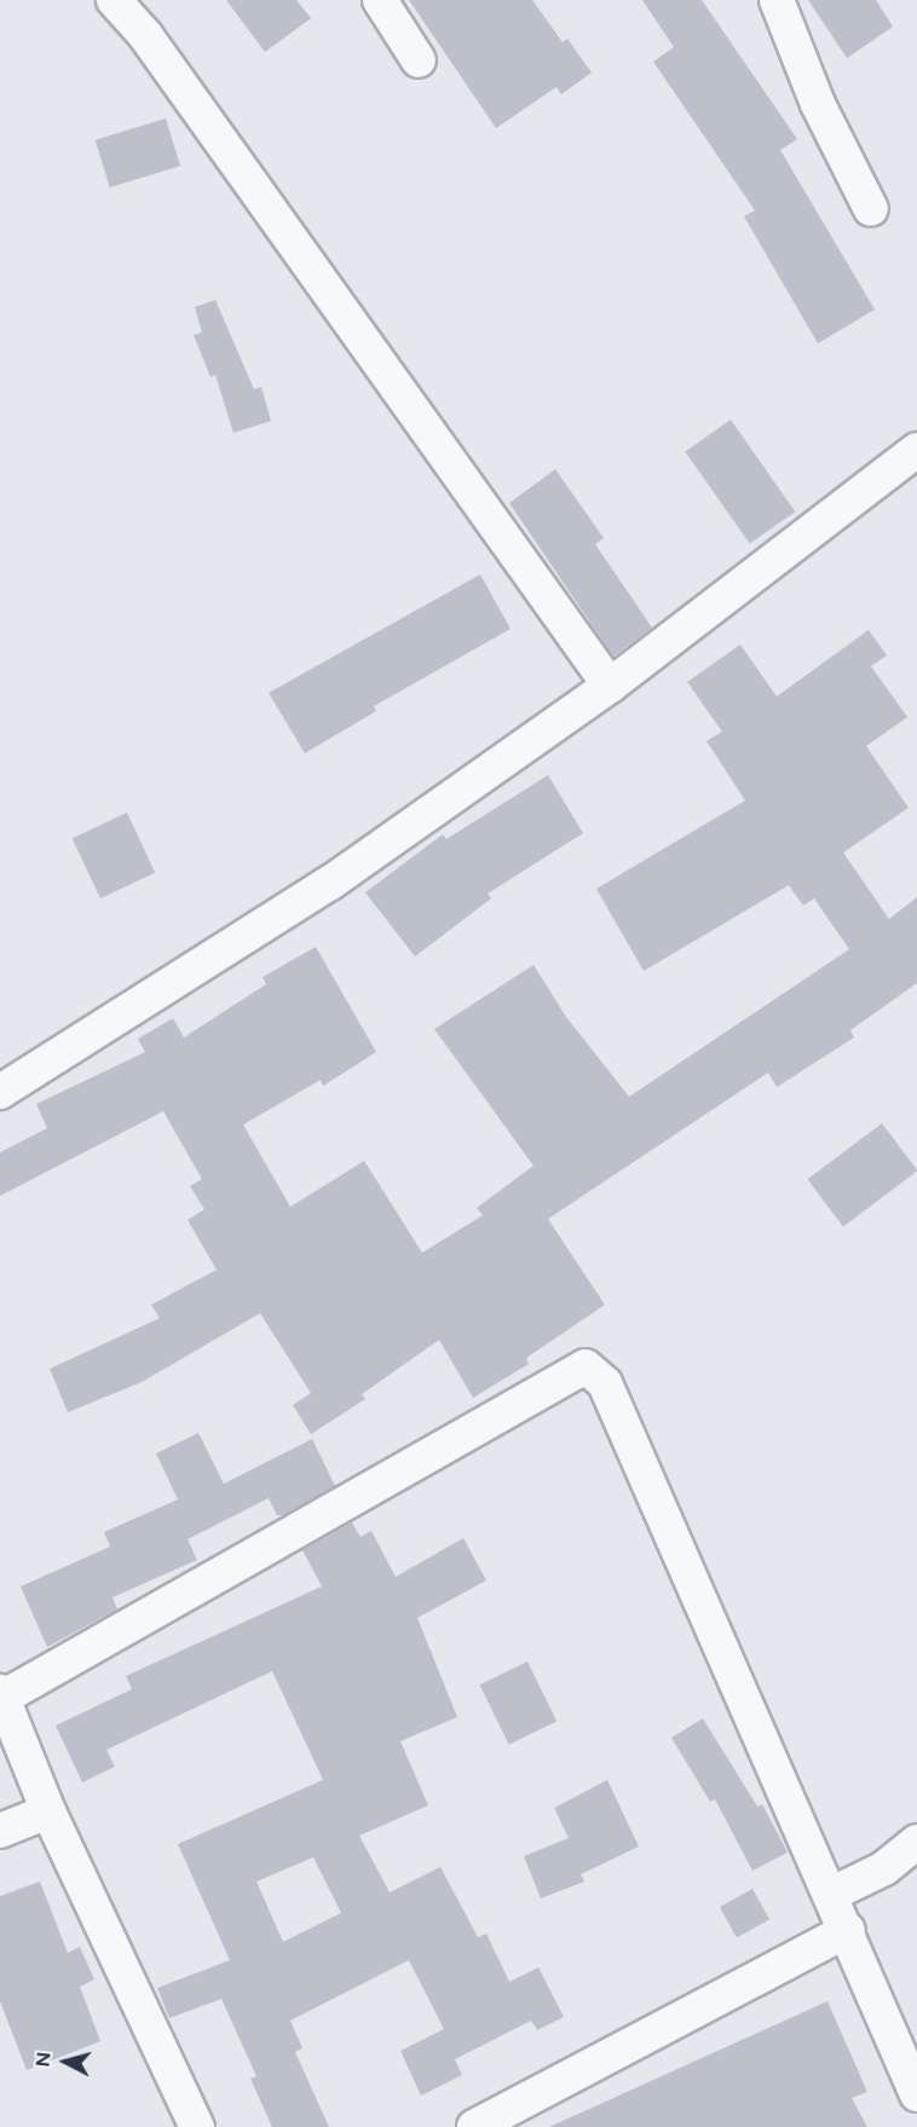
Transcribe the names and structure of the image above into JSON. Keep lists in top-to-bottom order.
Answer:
{
  "north": "left"
}
